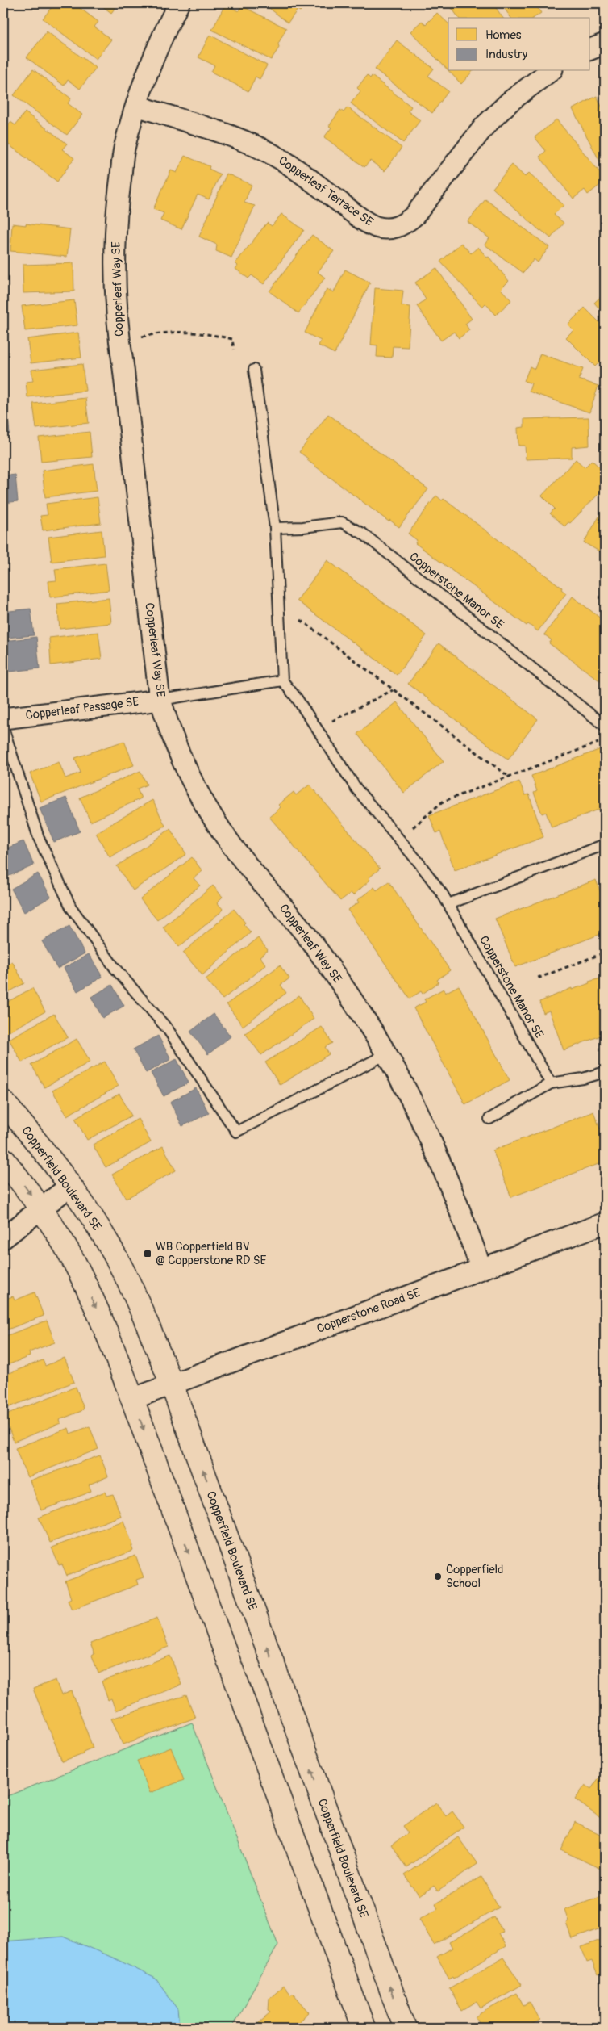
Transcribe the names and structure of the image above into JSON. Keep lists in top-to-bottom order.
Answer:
{
  "streets": {
    "street": [
      "Copperleaf Terrace SE",
      "Copperleaf Way SE",
      "Copperleaf Passage SE",
      "Copperfield Boulevard SE",
      "Copperstone Road SE"
    ],
    "lane": ["Copperstone Manor SE"]
  },
  "crossings": [
    ["Copperleaf Terrace SE", "Copperleaf Way SE"],
    ["Copperleaf Way SE", "Copperleaf Passage SE"],
    ["Copperleaf Way SE", "Copperstone Road SE"],
    ["Copperfield Boulevard SE", "Copperstone Road SE"]
  ],
  "places": {
    "transit": ["WB Copperfield BV @ Copperstone RD SE"],
    "other": ["Copperfield School"]
  },
  "legend": ["Homes", "Industry"]
}
